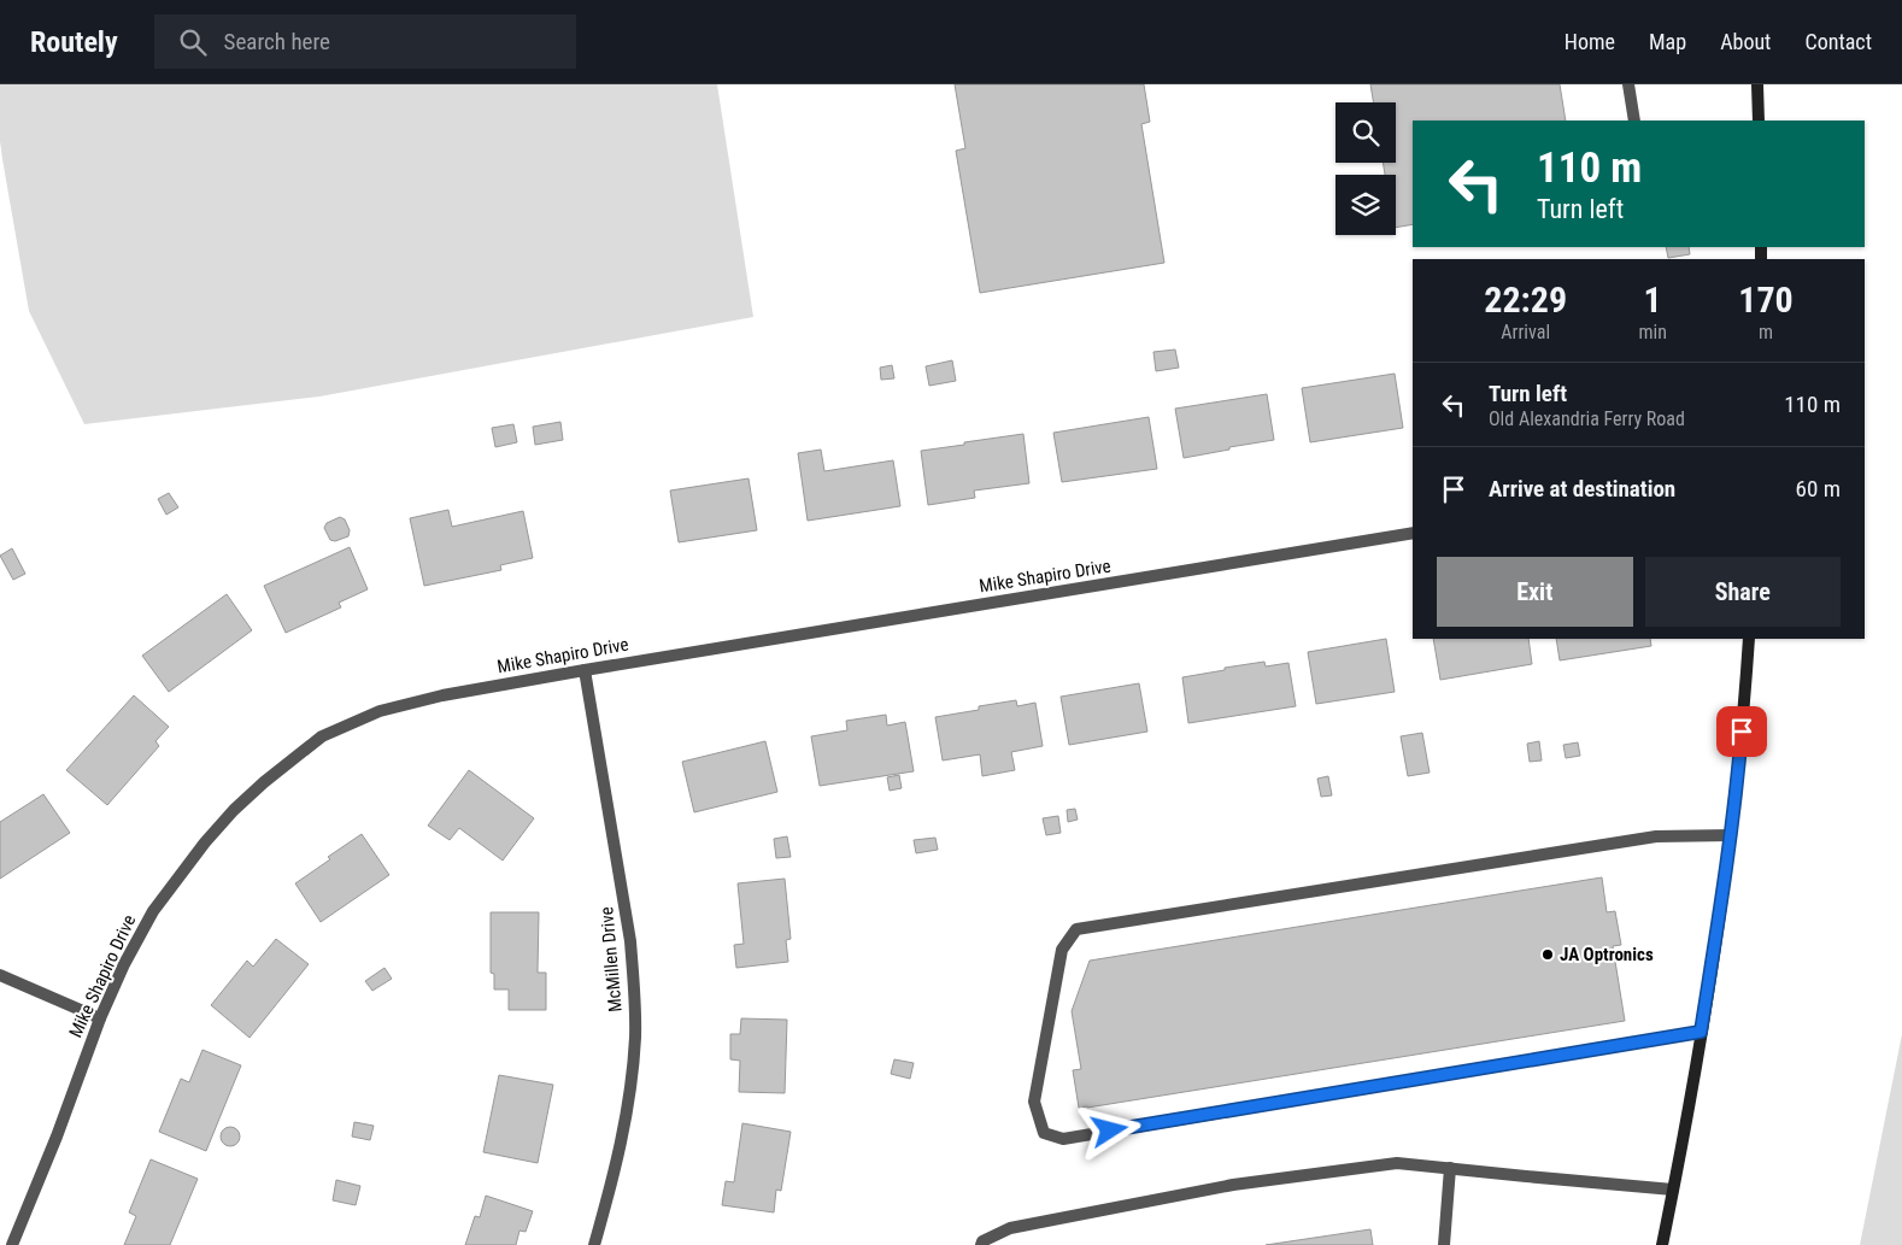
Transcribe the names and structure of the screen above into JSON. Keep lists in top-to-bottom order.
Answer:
{
  "streets": {
    "street": ["Mike Shapiro Drive", "McMillen Drive"]
  },
  "crossings": [
    ["Mike Shapiro Drive", "McMillen Drive"]
  ],
  "places": ["JA Optronics"],
  "page": {
    "header": "Routely",
    "search": "Search here",
    "nav": [
      "Home",
      "Map",
      "About",
      "Contact"
    ],
    "turn": ["110 m", "Turn left"],
    "eta": [
      "22:29",
      "Arrival",
      "1",
      "min",
      "170",
      "m"
    ],
    "list": [
      {
        "name": "Turn left",
        "note": "Old Alexandria Ferry Road",
        "value": "110 m"
      },
      {
        "name": "Arrive at destination",
        "value": "60 m"
      }
    ],
    "buttons": ["Exit", "Share"]
  }
}
